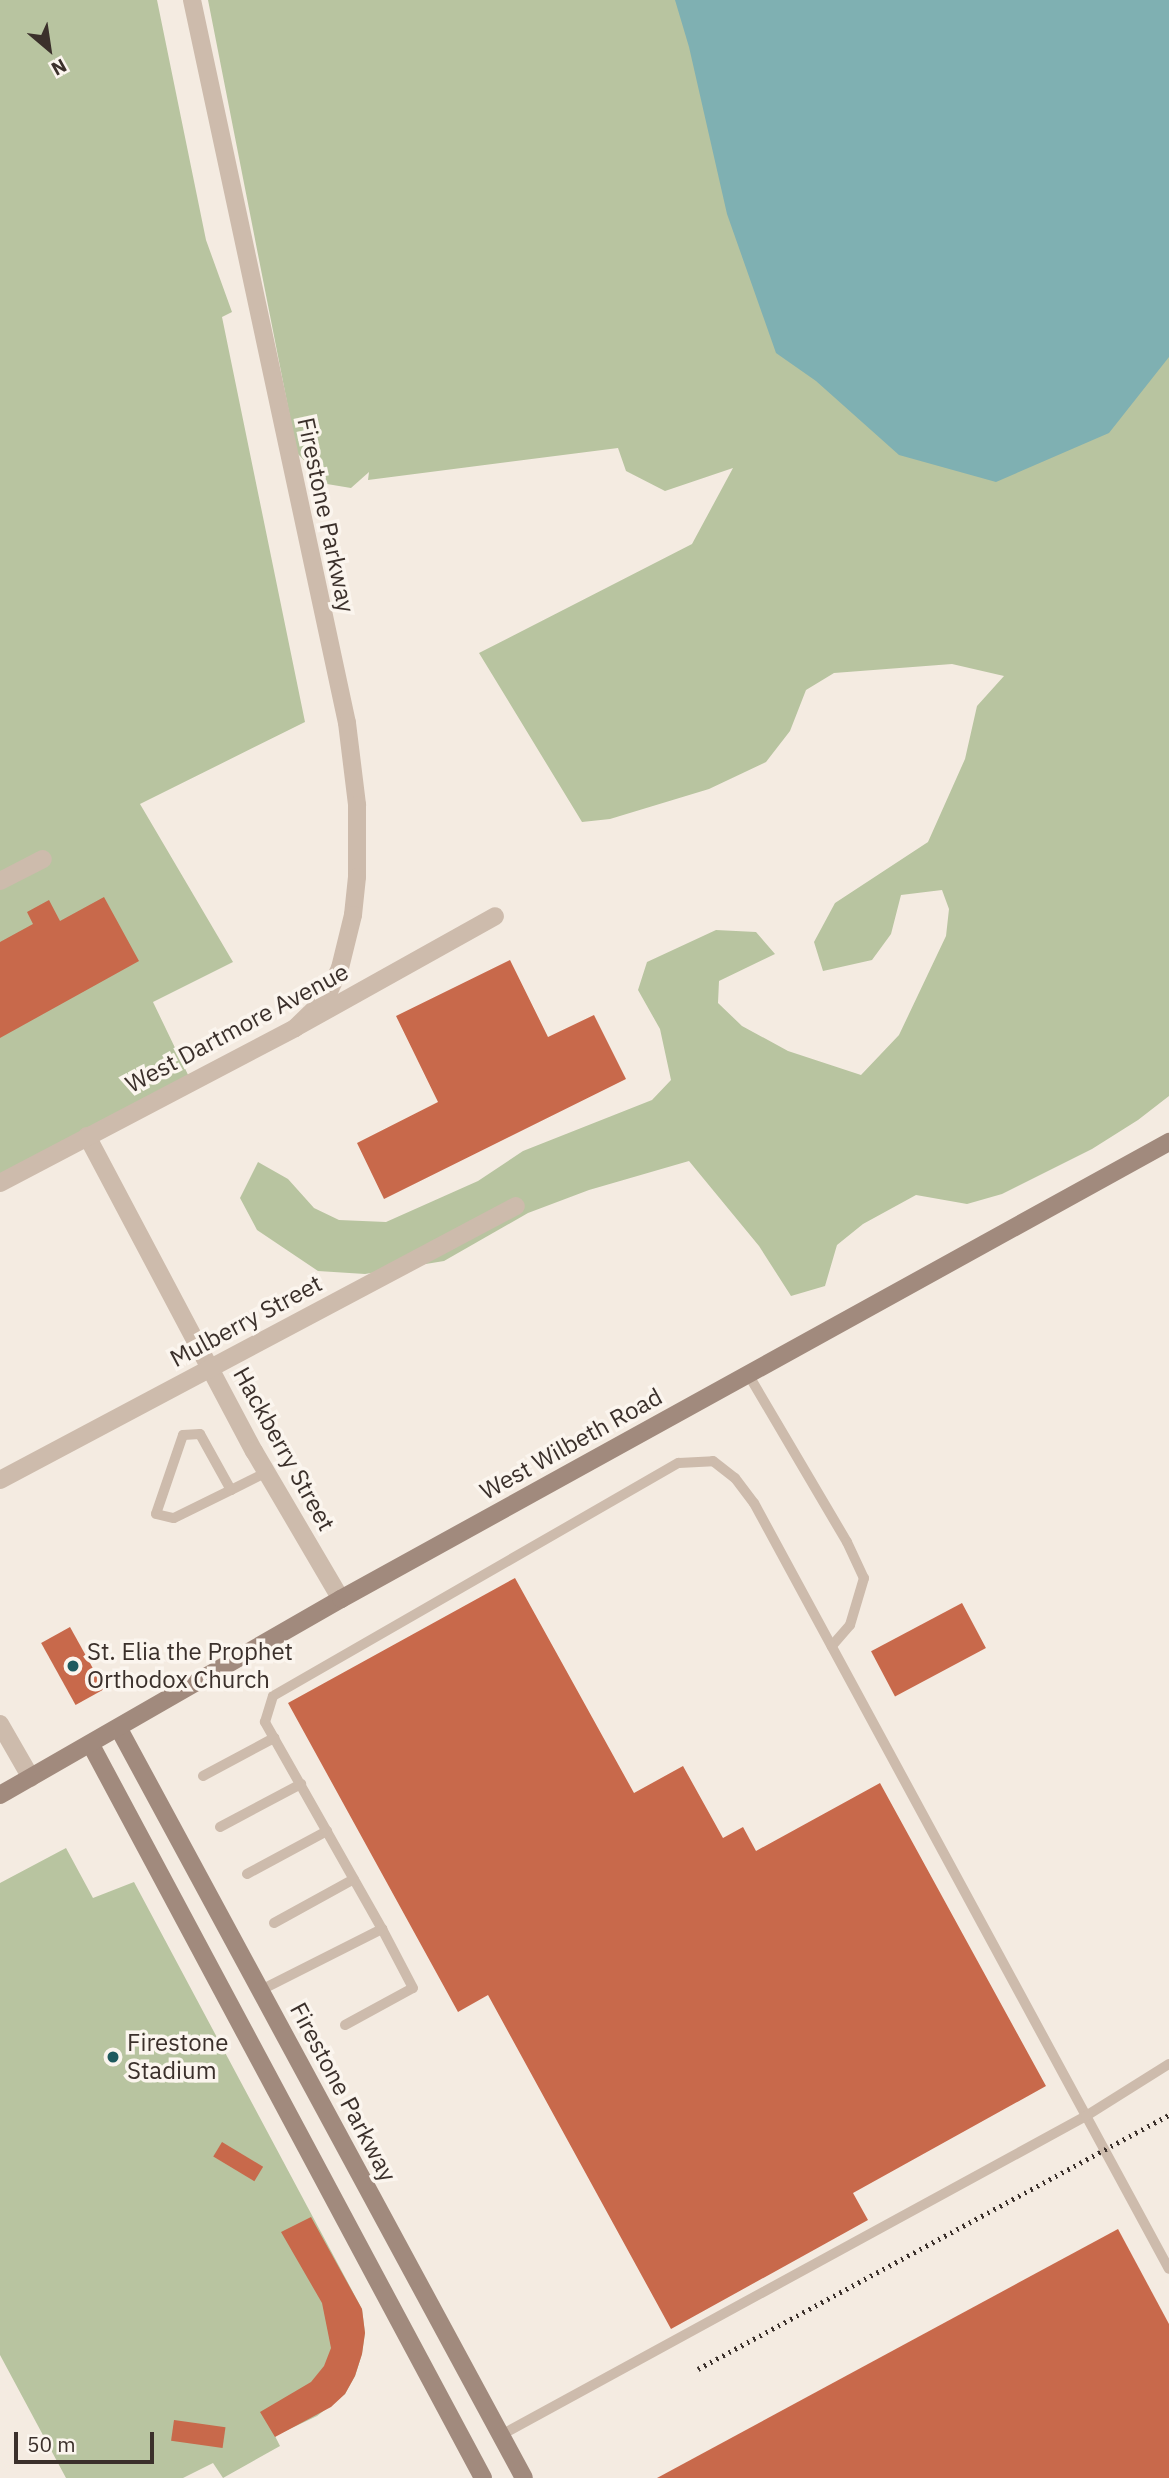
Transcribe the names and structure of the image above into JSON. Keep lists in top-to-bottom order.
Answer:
{
  "streets": {
    "street": [
      "Firestone Parkway",
      "West Dartmore Avenue",
      "Mulberry Street",
      "West Wilbeth Road",
      "Hackberry Street"
    ]
  },
  "crossings": [
    ["Firestone Parkway", "West Dartmore Avenue"],
    ["Firestone Parkway", "West Wilbeth Road"],
    ["West Dartmore Avenue", "Hackberry Street"],
    ["Mulberry Street", "Hackberry Street"],
    ["West Wilbeth Road", "Hackberry Street"]
  ],
  "places": ["St. Elia the Prophet Orthodox Church", "Firestone Stadium"],
  "scale_bar": "50 m",
  "north": "bottom right"
}
